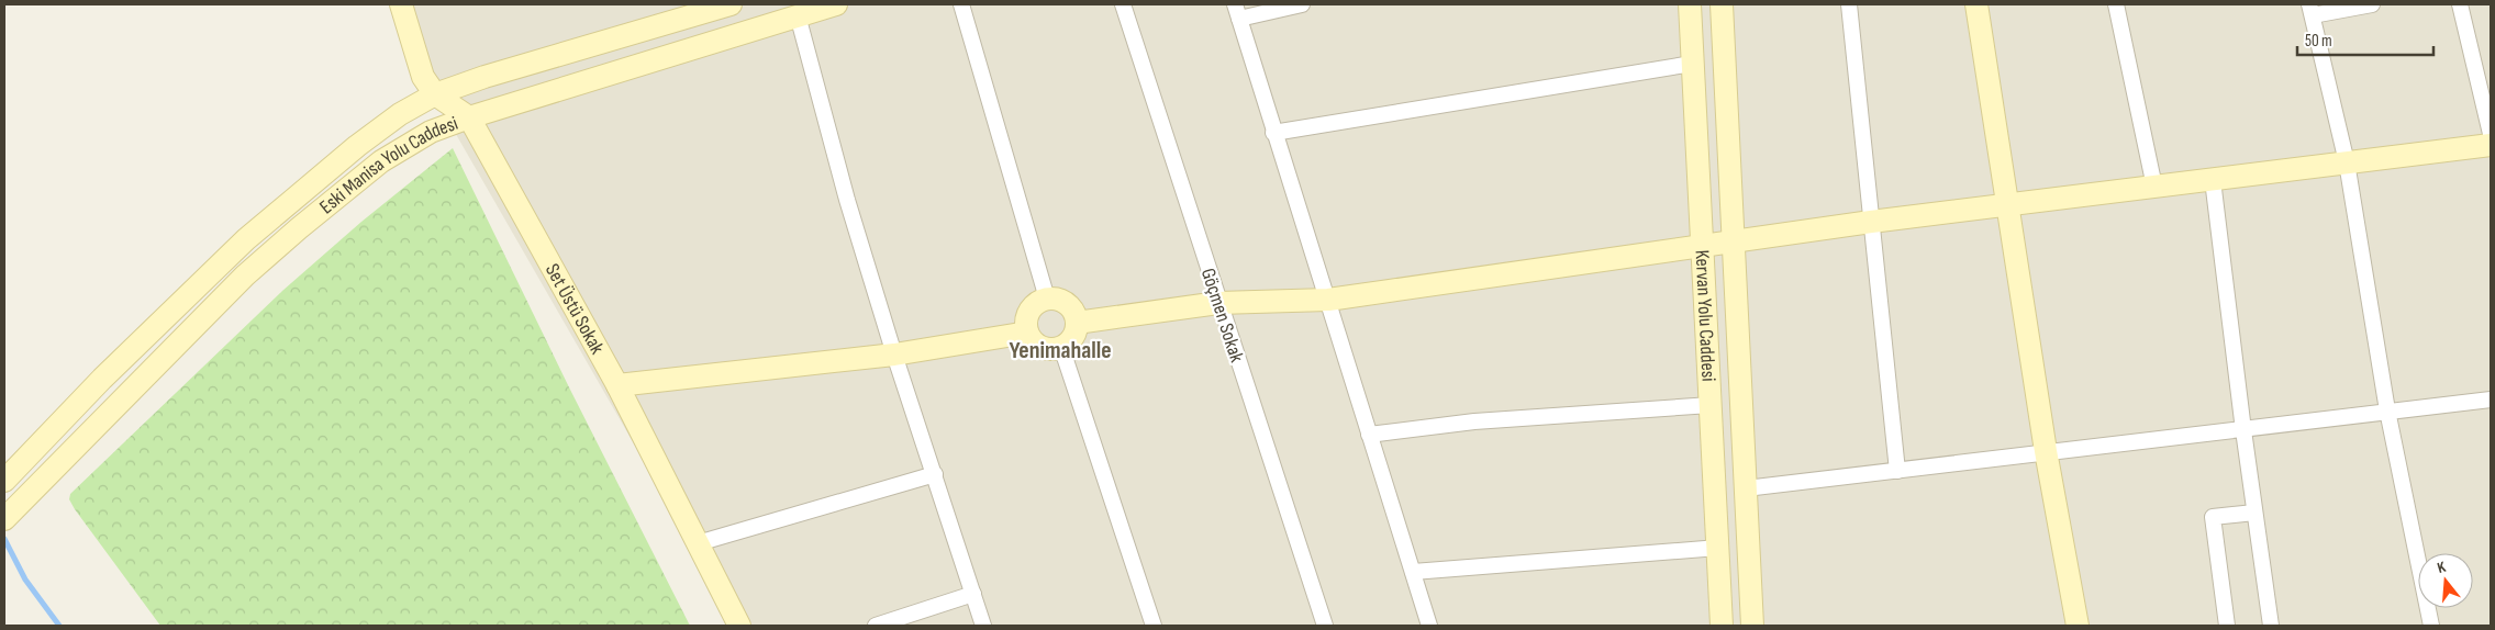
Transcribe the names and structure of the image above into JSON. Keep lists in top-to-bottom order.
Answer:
{
  "streets": {
    "street": [
      "Eski Manisa Yolu Caddesi",
      "Set Üstü Sokak",
      "Göçmen Sokak",
      "Kervan Yolu Caddesi"
    ]
  },
  "crossings": [
    ["Eski Manisa Yolu Caddesi", "Set Üstü Sokak"]
  ],
  "districts": ["Yenimahalle"],
  "scale_bar": "50 m",
  "north": "top"
}
